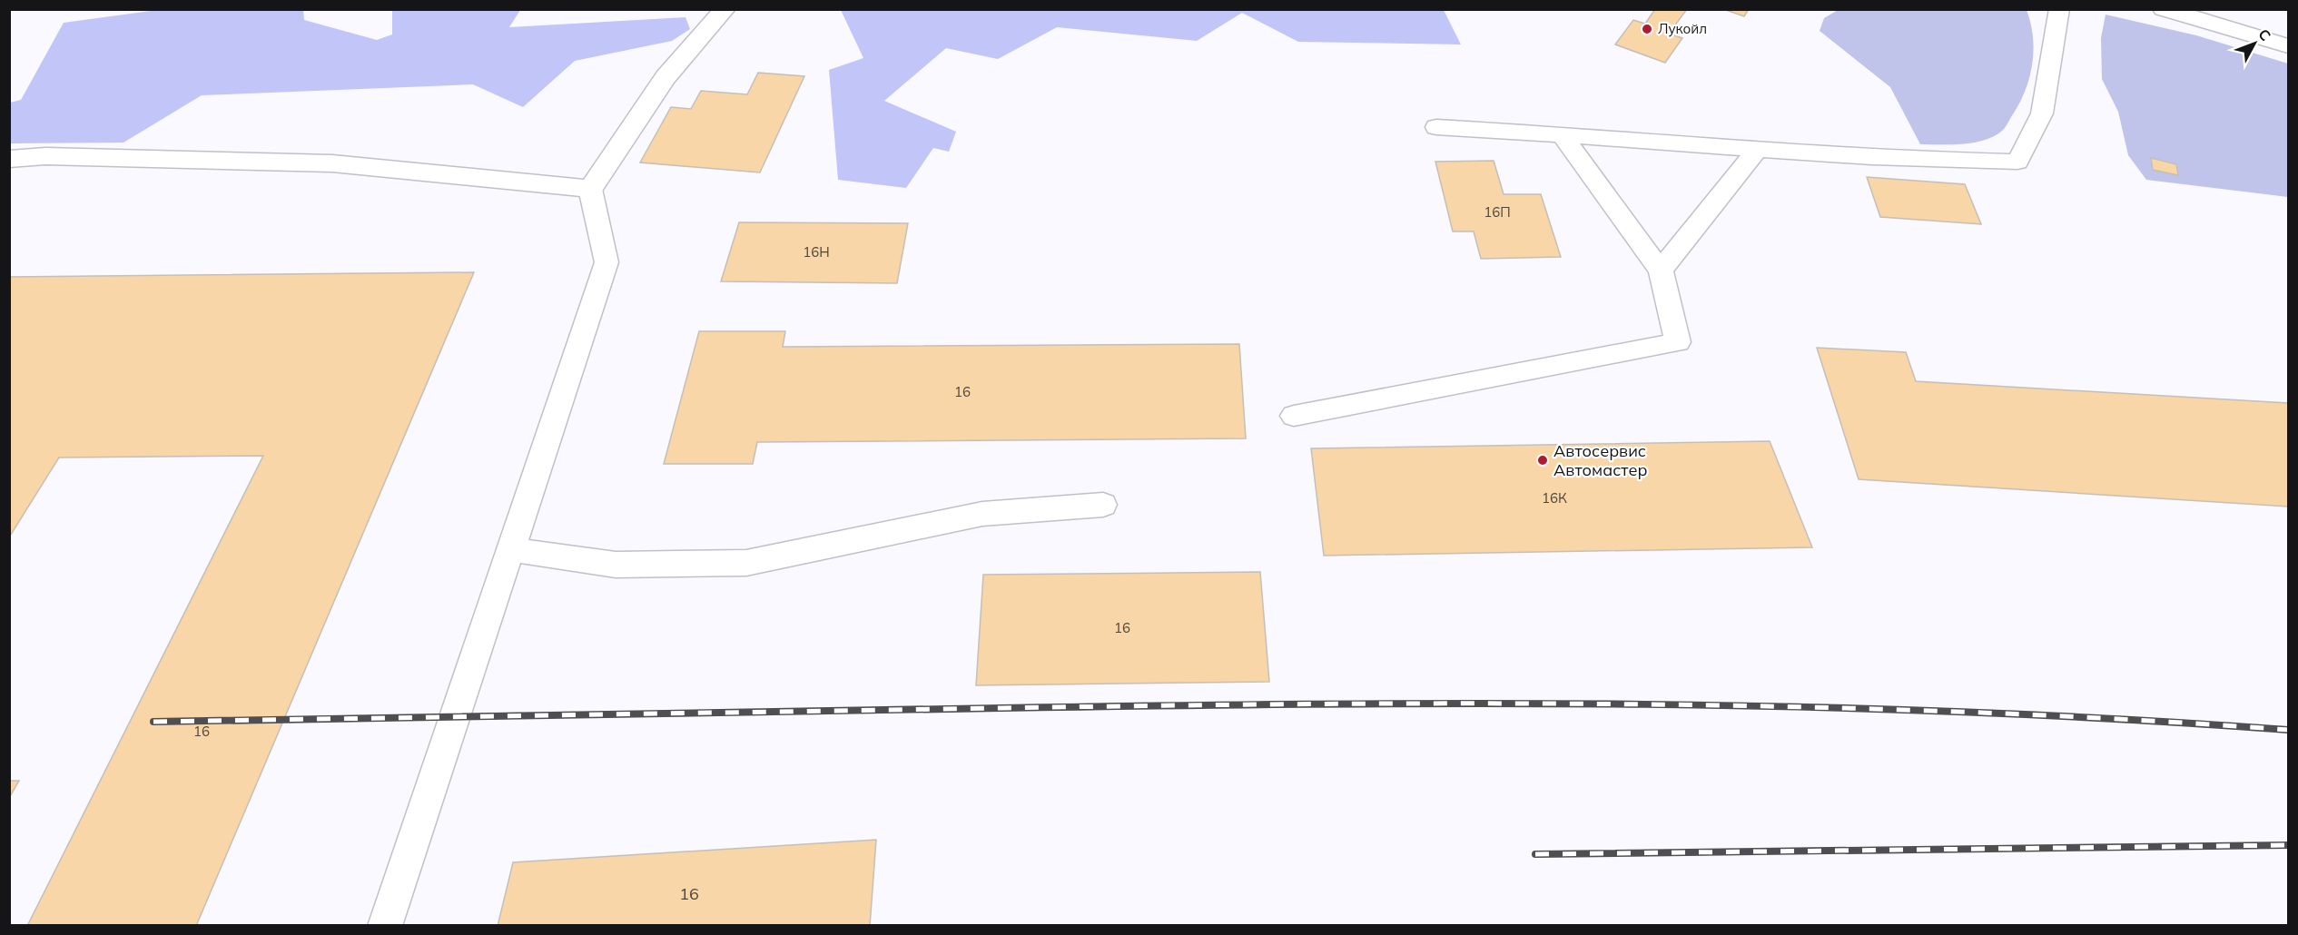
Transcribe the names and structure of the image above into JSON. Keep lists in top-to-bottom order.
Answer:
{
  "places": ["Лукойл", "Автосервис Автомастер"],
  "house_numbers": [
    "16П",
    "16Н",
    "16",
    "16К",
    "16",
    "16",
    "16"
  ],
  "north": "top right"
}
